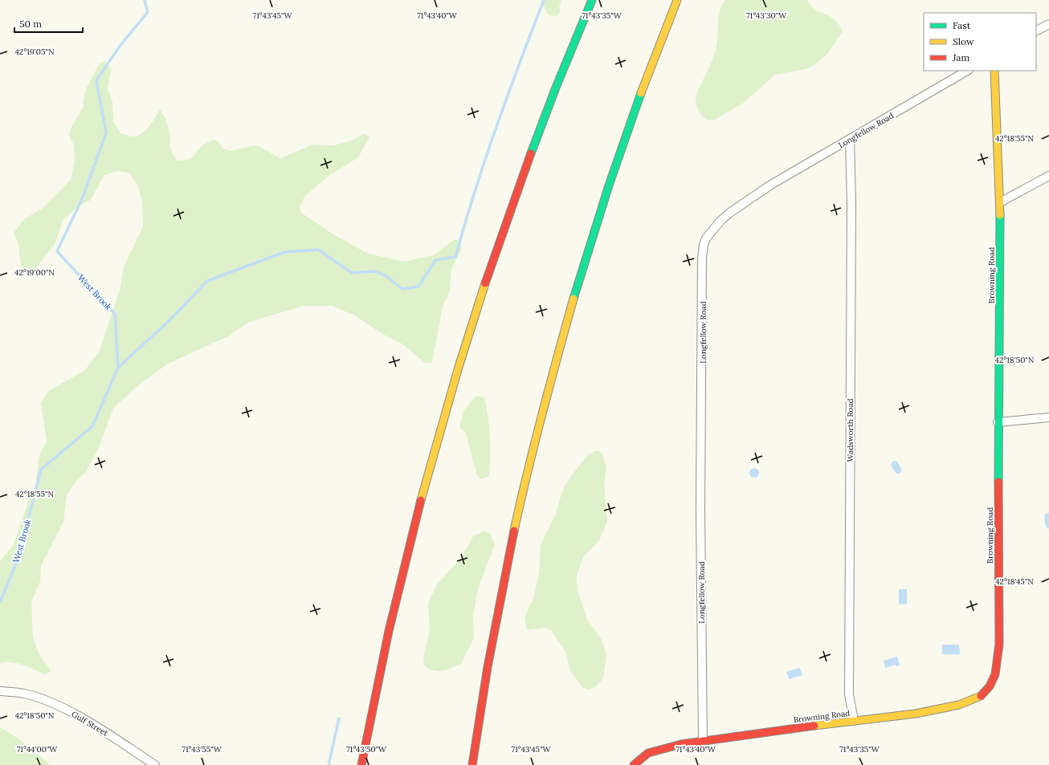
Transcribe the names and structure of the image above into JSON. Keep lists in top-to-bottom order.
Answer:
{
  "streets": {
    "main road": ["Browning Road"],
    "street": ["Longfellow Road", "Wadsworth Road", "Gulf Street"]
  },
  "crossings": [
    ["Longfellow Road", "Browning Road"],
    ["Longfellow Road", "Wadsworth Road"],
    ["Browning Road", "Wadsworth Road"]
  ],
  "water": ["West Brook"],
  "legend": ["Fast", "Slow", "Jam"],
  "scale_bar": "50 m",
  "coordinates": [
    "71°43'30\"W",
    "71°43'45\"W",
    "71°43'40\"W",
    "71°43'35\"W",
    "42°19'05\"N",
    "42°18'55\"N",
    "42°19'00\"N",
    "42°18'50\"N",
    "42°18'45\"N",
    "71°44'00\"W",
    "71°43'55\"W",
    "71°43'50\"W"
  ]
}
